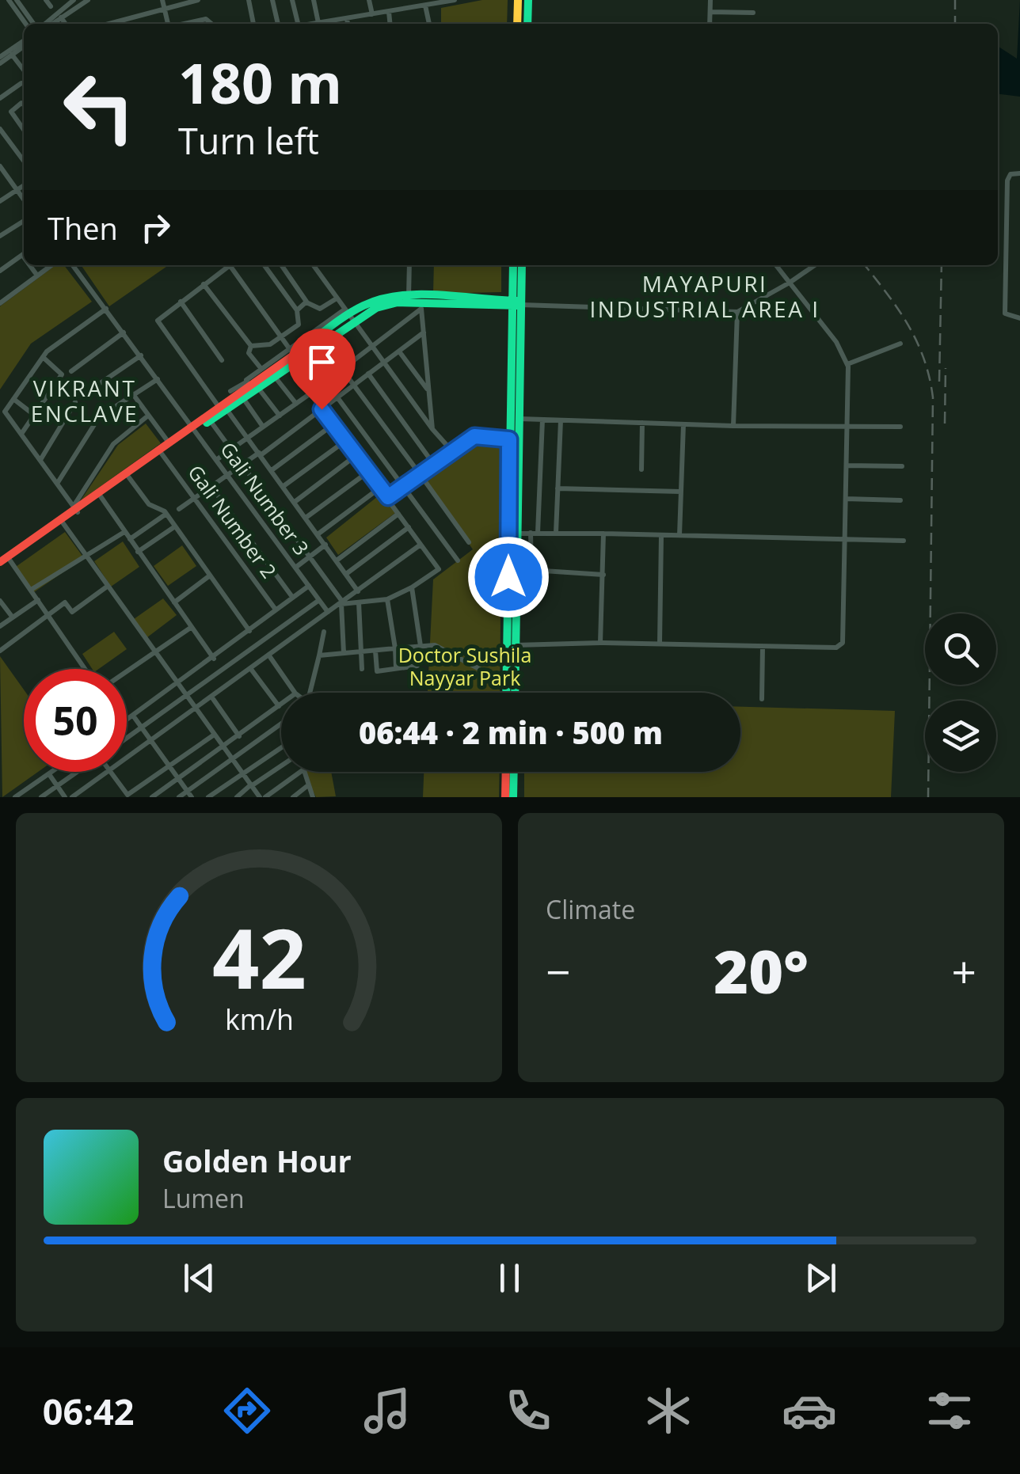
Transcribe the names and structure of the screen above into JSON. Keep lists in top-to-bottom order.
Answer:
{
  "streets": {
    "street": ["Gali Number 3", "Gali Number 2"]
  },
  "districts": ["MAYAPURI INDUSTRIAL AREA I", "VIKRANT ENCLAVE"],
  "parks": ["Doctor Sushila Nayyar Park"],
  "page": {
    "turn": ["180 m", "Turn left"],
    "then": "Then",
    "limit": "50",
    "trip": "06:44 · 2 min · 500 m",
    "tile": "Climate",
    "heat": ["−", "20°", "+"],
    "song": ["Golden Hour", "Lumen"],
    "tabs": "06:42",
    "gauge": ["42", "km/h"]
  }
}
